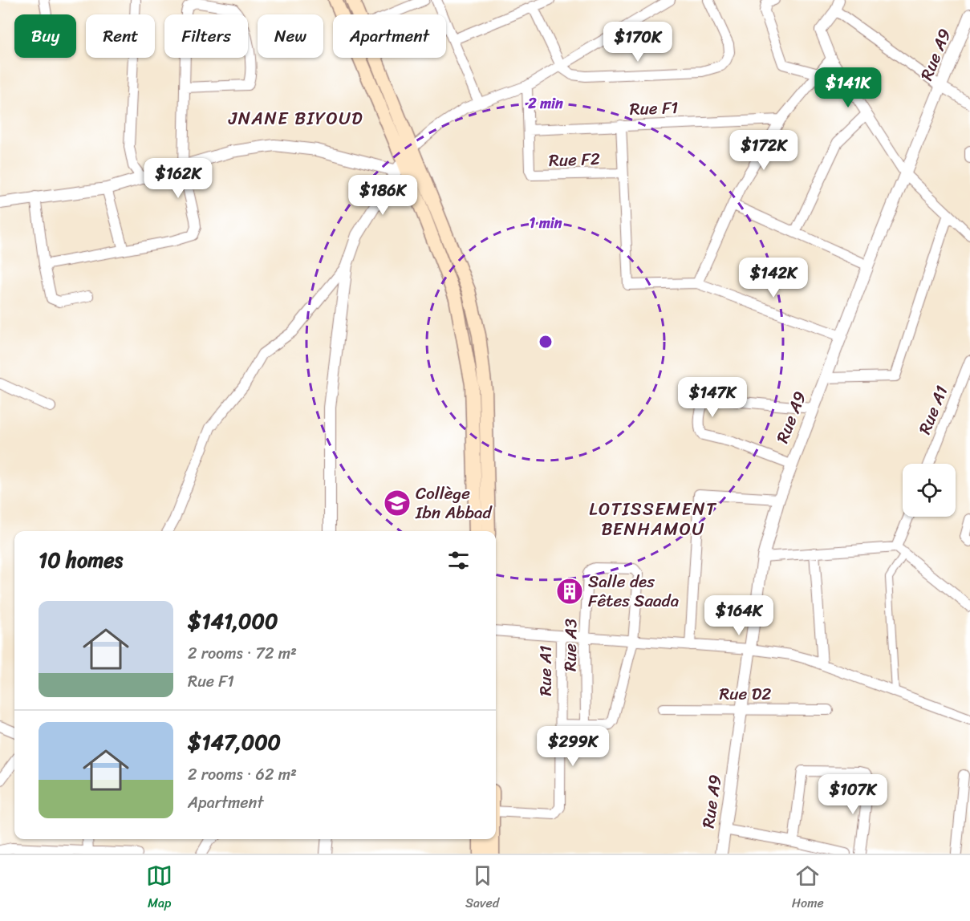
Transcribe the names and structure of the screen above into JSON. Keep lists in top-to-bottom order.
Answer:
{
  "streets": {
    "street": [
      "Rue A9",
      "Rue F1",
      "Rue F2",
      "Rue A1",
      "Rue A3",
      "Rue D2"
    ]
  },
  "crossings": [
    ["Rue A9", "Rue D2"],
    ["Rue F1", "Rue F2"]
  ],
  "districts": ["JNANE BIYOUD", "LOTISSEMENT BENHAMOU"],
  "places": {
    "school or university": ["Collège Ibn Abbad"],
    "building": ["Salle des Fêtes Saada"]
  },
  "page": {
    "chip": [
      "Buy",
      "Rent",
      "Filters",
      "New",
      "Apartment"
    ],
    "price": [
      "$170K",
      "$141K",
      "$172K",
      "$162K",
      "$186K",
      "$142K",
      "$147K",
      "$164K",
      "$299K",
      "$107K"
    ],
    "heading": "10 homes",
    "list": [
      {
        "name": "$141,000",
        "note": "2 rooms · 72 m² · Rue F1"
      },
      {
        "name": "$147,000",
        "note": "2 rooms · 62 m² · Apartment"
      }
    ],
    "tabs": ["Map", "Saved", "Home"]
  },
  "rings": ["2 min", "1 min"]
}
